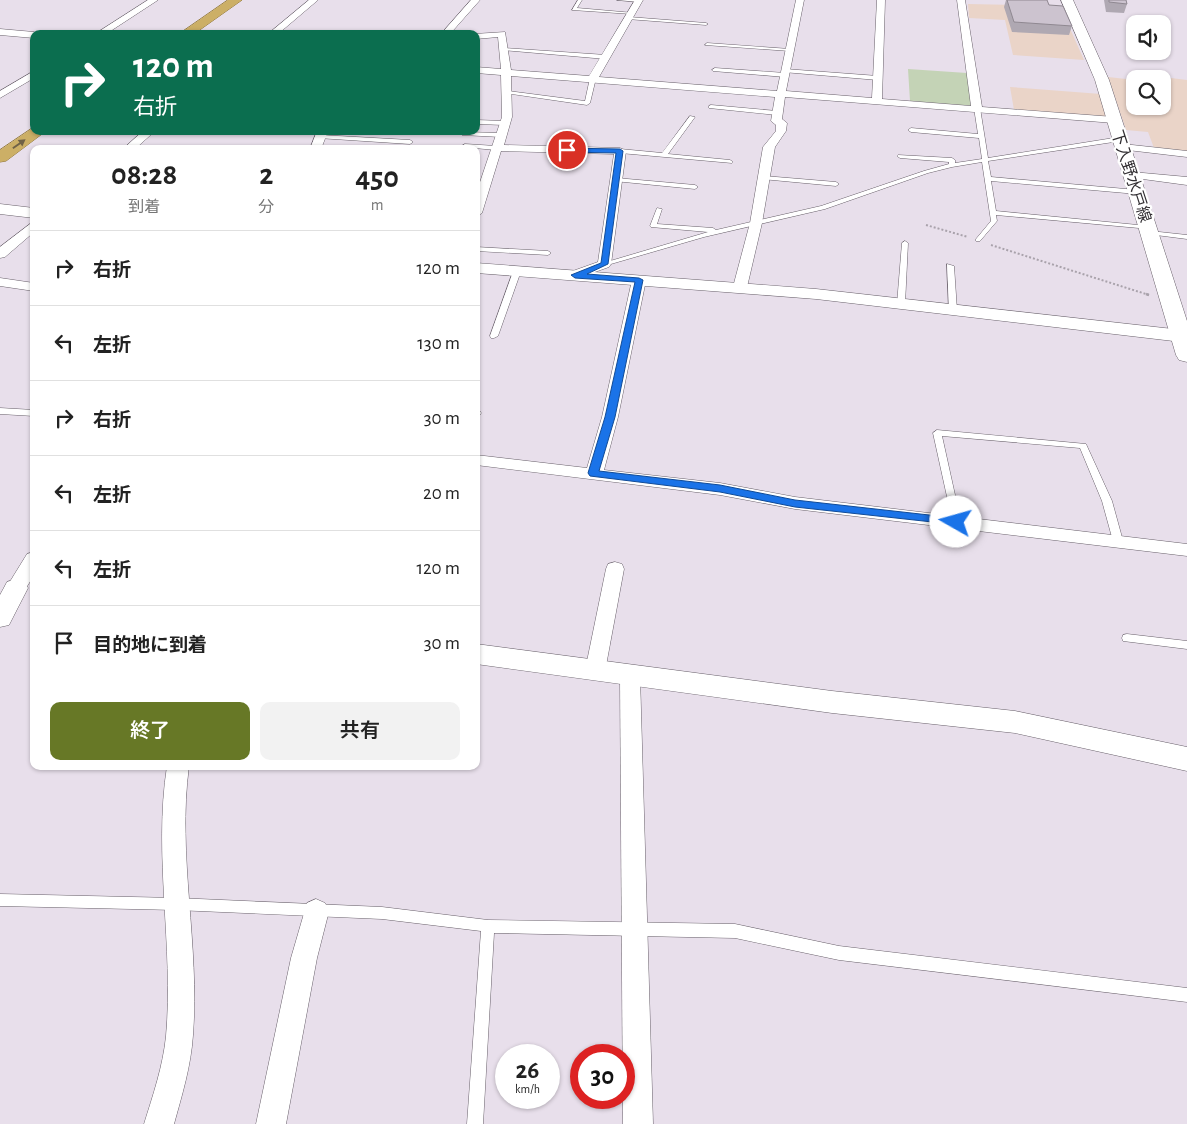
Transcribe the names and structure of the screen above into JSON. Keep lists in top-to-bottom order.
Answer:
{
  "streets": {
    "main road": ["下入野水戸線"]
  },
  "page": {
    "turn": ["120 m", "右折"],
    "eta": [
      "08:28",
      "到着",
      "2",
      "分",
      "450",
      "m"
    ],
    "list": [
      {
        "name": "右折",
        "value": "120 m"
      },
      {
        "name": "左折",
        "value": "130 m"
      },
      {
        "name": "右折",
        "value": "30 m"
      },
      {
        "name": "左折",
        "value": "20 m"
      },
      {
        "name": "左折",
        "value": "120 m"
      },
      {
        "name": "目的地に到着",
        "value": "30 m"
      }
    ],
    "buttons": ["終了", "共有"],
    "speed": "26 km/h",
    "limit": "30"
  }
}
